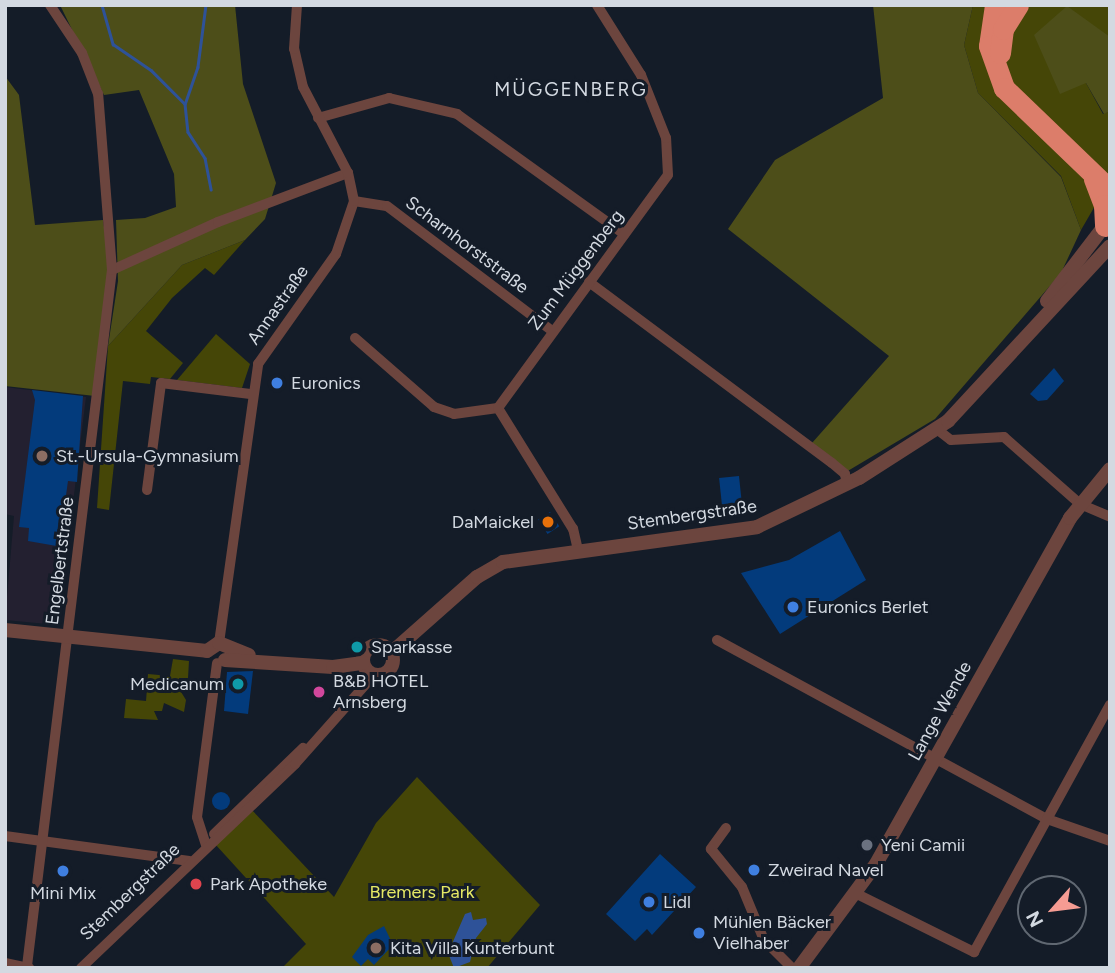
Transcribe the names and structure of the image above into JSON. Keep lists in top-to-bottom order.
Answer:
{
  "streets": {
    "street": [
      "Scharnhorststraße",
      "Zum Müggenberg",
      "Annastraße",
      "Stembergstraße",
      "Engelbertstraße",
      "Lange Wende"
    ]
  },
  "crossings": [
    ["Scharnhorststraße", "Zum Müggenberg"],
    ["Scharnhorststraße", "Annastraße"],
    ["Annastraße", "Stembergstraße"]
  ],
  "districts": ["MÜGGENBERG"],
  "parks": ["Bremers Park"],
  "places": [
    "Euronics",
    "St.-Ursula-Gymnasium",
    "DaMaickel",
    "Euronics Berlet",
    "Sparkasse",
    "Medicanum",
    "B&B HOTEL Arnsberg",
    "Yeni Camii",
    "Zweirad Navel",
    "Mini Mix",
    "Park Apotheke",
    "Lidl",
    "Mühlen Bäcker Vielhaber",
    "Kita Villa Kunterbunt"
  ],
  "north": "bottom left"
}
